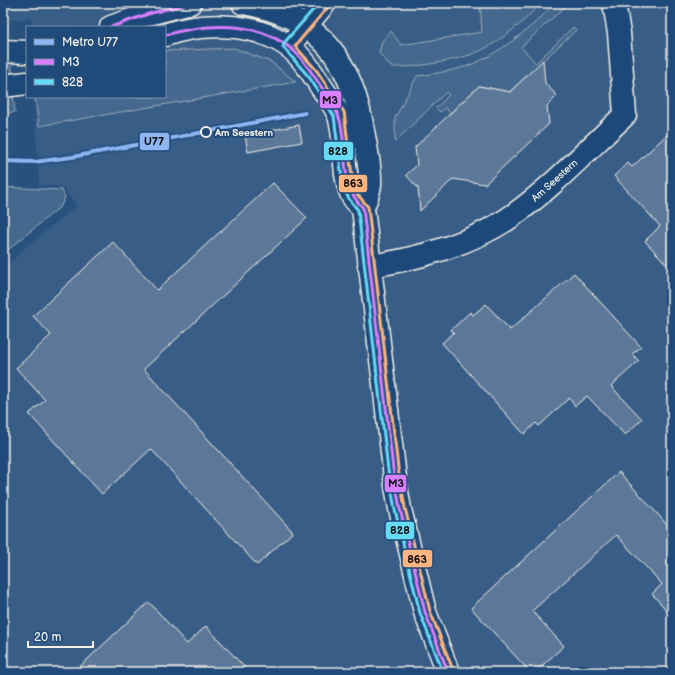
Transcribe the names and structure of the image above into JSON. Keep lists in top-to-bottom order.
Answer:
{
  "streets": {
    "street": ["Am Seestern"]
  },
  "places": ["Am Seestern"],
  "lines": [
    "transit line M3",
    "transit line 828",
    "transit line 863",
    "metro line U77"
  ],
  "legend": ["Metro U77", "M3", "828"],
  "scale_bar": "20 m"
}
